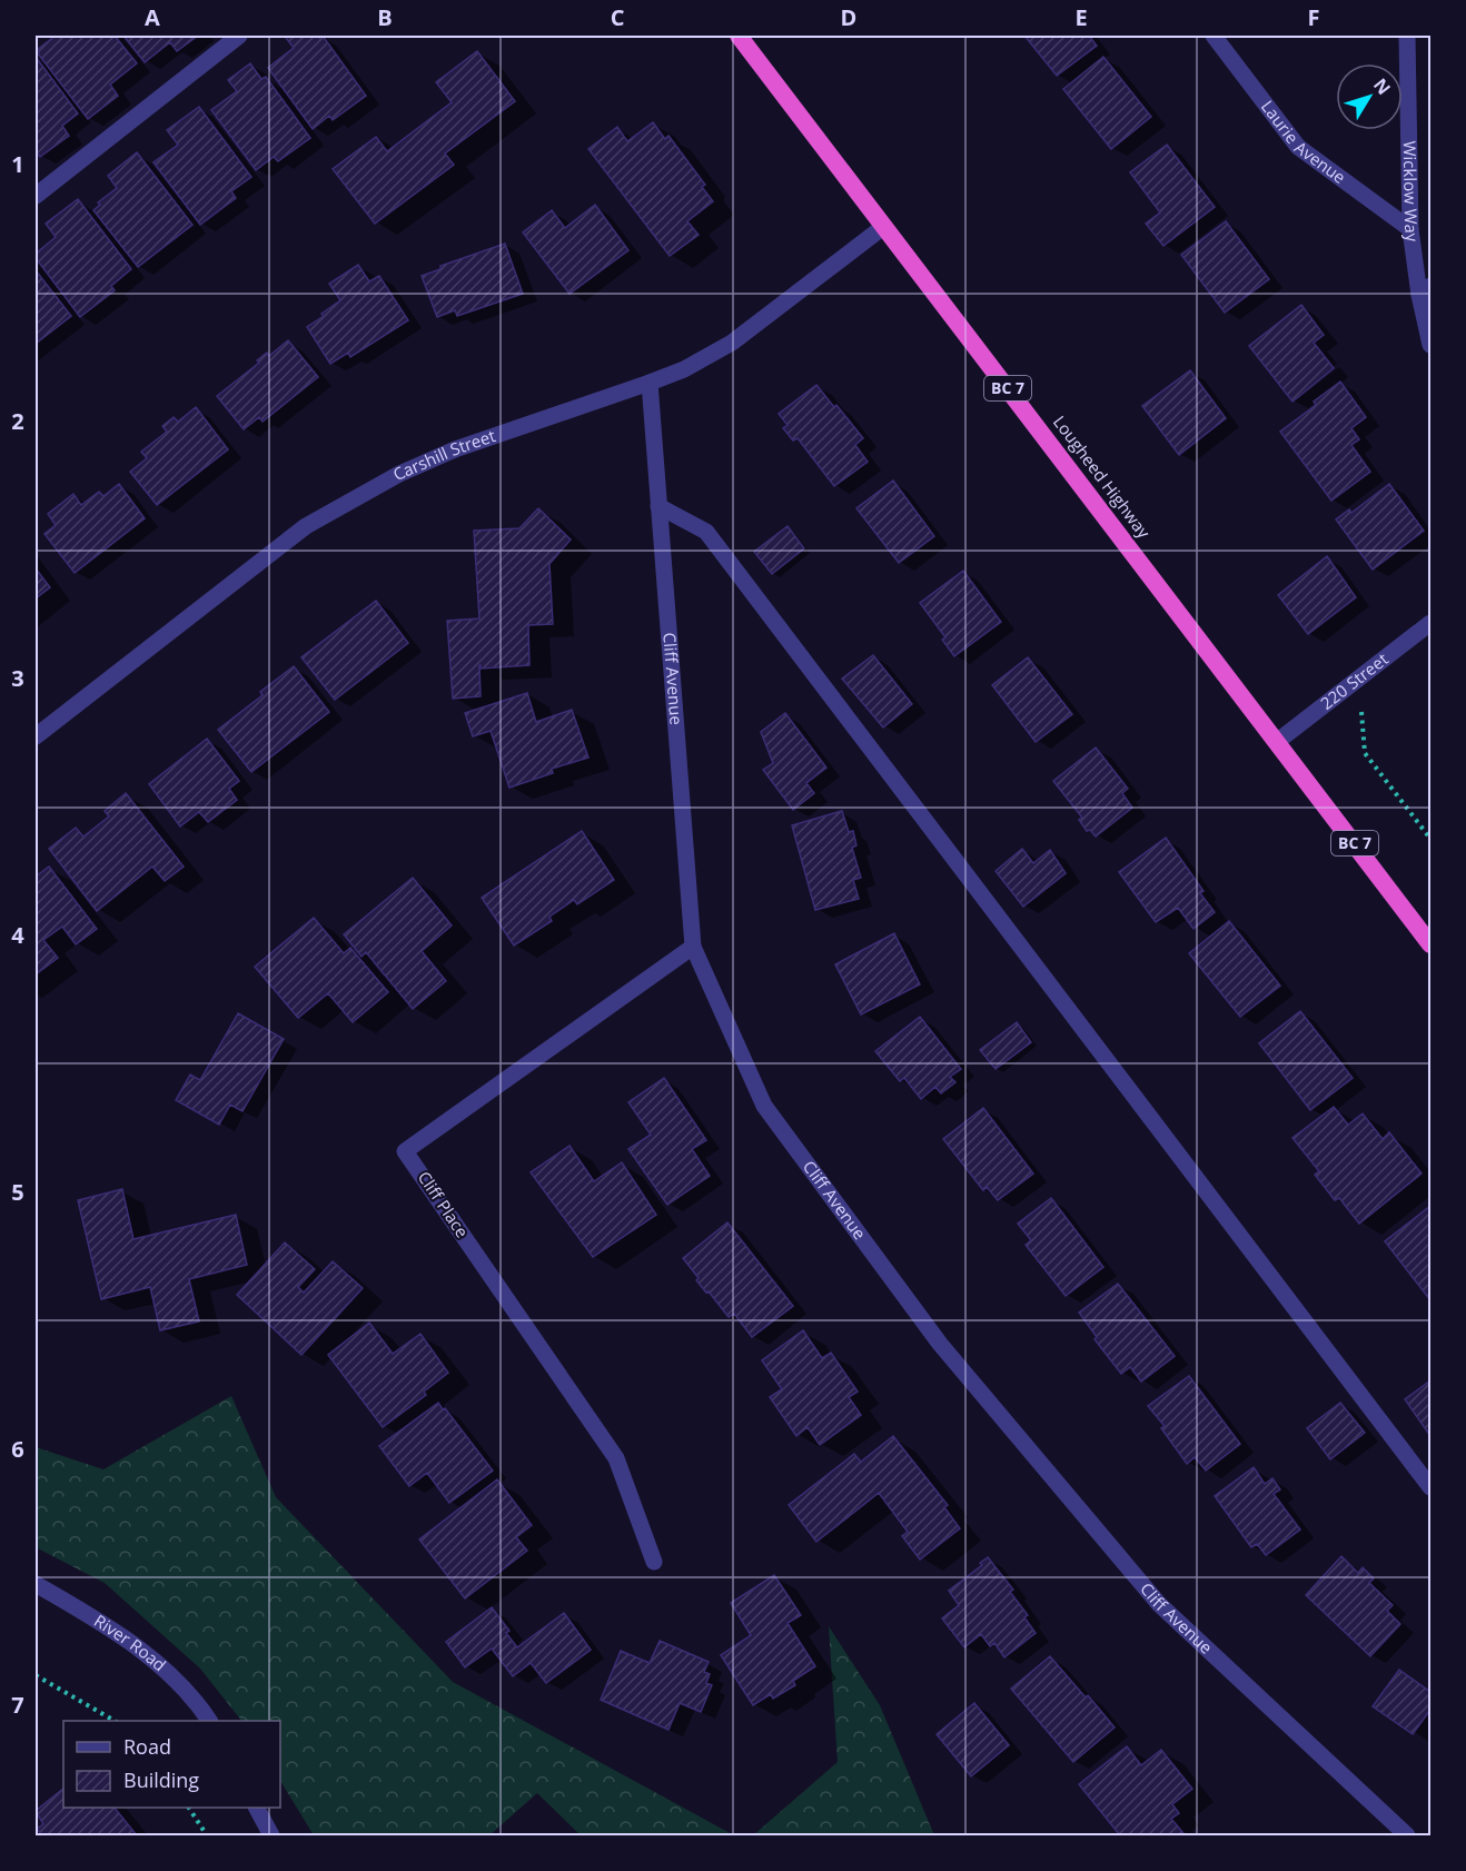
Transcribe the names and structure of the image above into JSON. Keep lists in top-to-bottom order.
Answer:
{
  "streets": {
    "highway": ["BC 7", "Lougheed Highway"],
    "street": [
      "Laurie Avenue",
      "Wicklow Way",
      "Carshill Street",
      "Cliff Avenue",
      "220 Street",
      "Cliff Place",
      "River Road"
    ]
  },
  "crossings": [
    ["Laurie Avenue", "Wicklow Way"],
    ["Carshill Street", "Lougheed Highway"],
    ["Carshill Street", "Cliff Avenue"],
    ["Lougheed Highway", "220 Street"],
    ["Cliff Avenue", "Cliff Place"]
  ],
  "legend": ["Road", "Building"],
  "north": "top right",
  "grid": {
    "columns": [
      "A",
      "B",
      "C",
      "D",
      "E",
      "F"
    ],
    "rows": [
      "1",
      "2",
      "3",
      "4",
      "5",
      "6",
      "7"
    ]
  }
}
